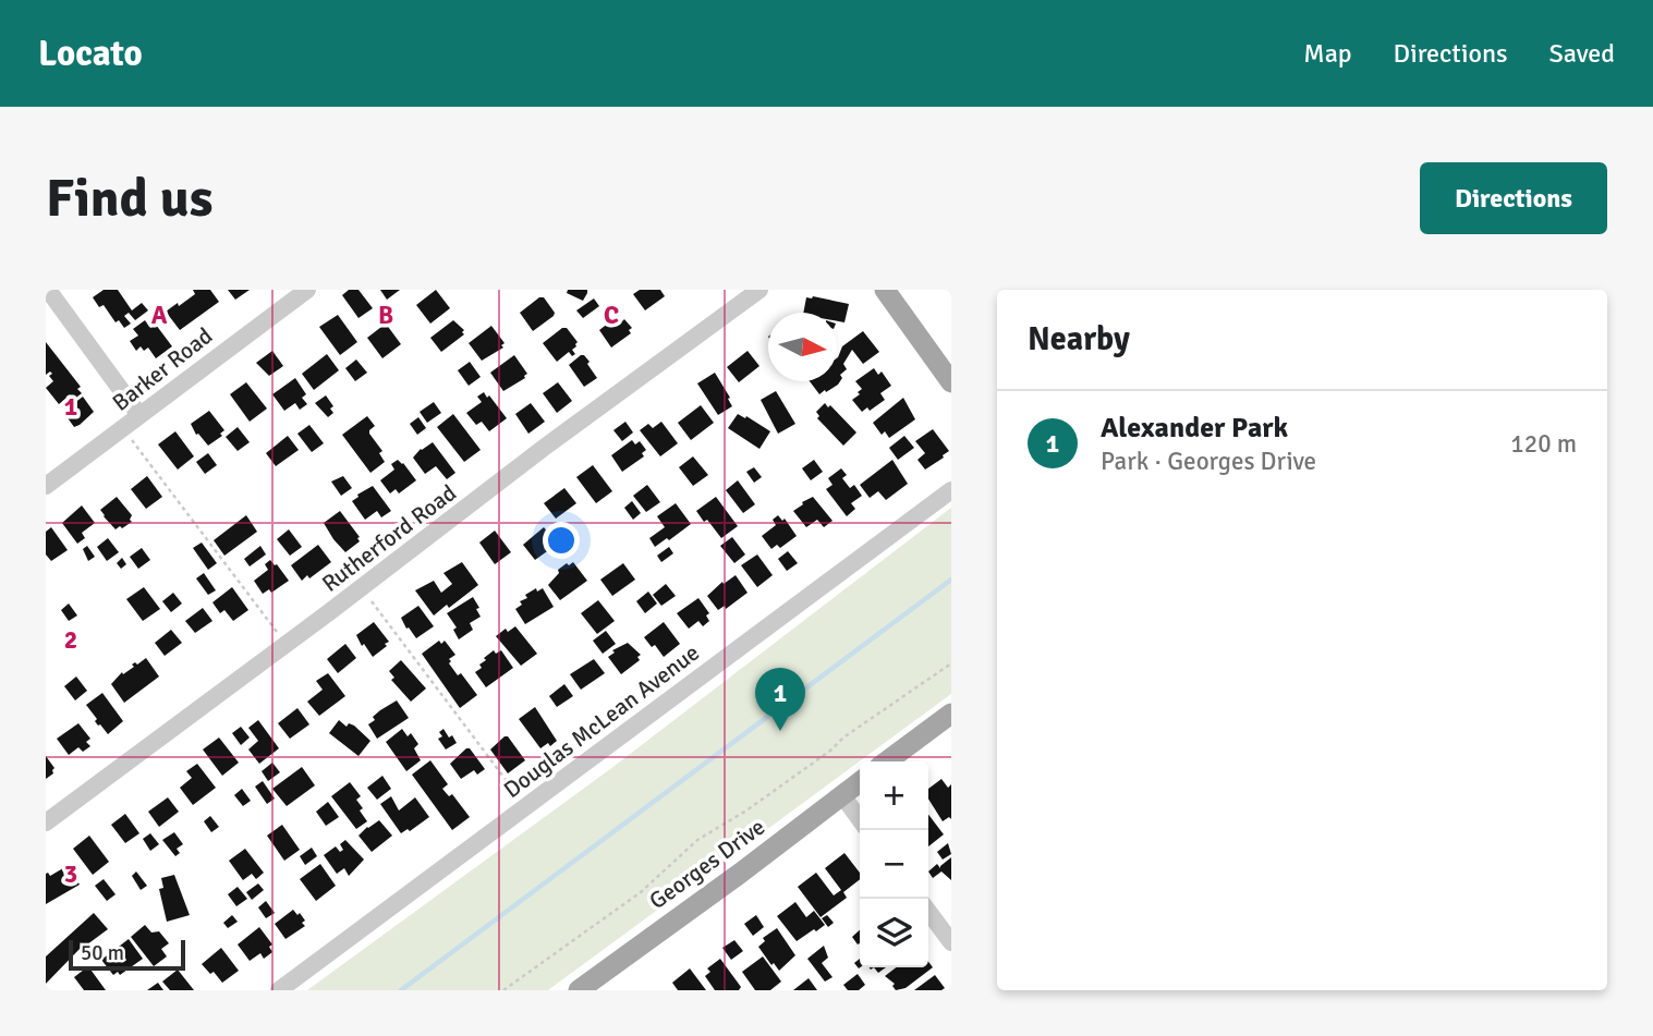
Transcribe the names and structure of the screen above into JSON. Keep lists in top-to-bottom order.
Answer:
{
  "streets": {
    "main road": ["Georges Drive"],
    "street": ["Barker Road", "Rutherford Road", "Douglas McLean Avenue"]
  },
  "scale_bar": "50 m",
  "north": "right",
  "page": {
    "header": "Locato",
    "nav": ["Map", "Directions", "Saved"],
    "buttons": "Directions",
    "title": "Find us",
    "heading": "Nearby",
    "list": [
      {
        "mark": "1",
        "name": "Alexander Park",
        "note": "Park · Georges Drive",
        "value": "120 m"
      }
    ],
    "pins": "1",
    "map_buttons": ["+", "−"],
    "scale": "50 m"
  },
  "grid": {
    "columns": ["A", "B", "C"],
    "rows": ["1", "2", "3"]
  }
}
